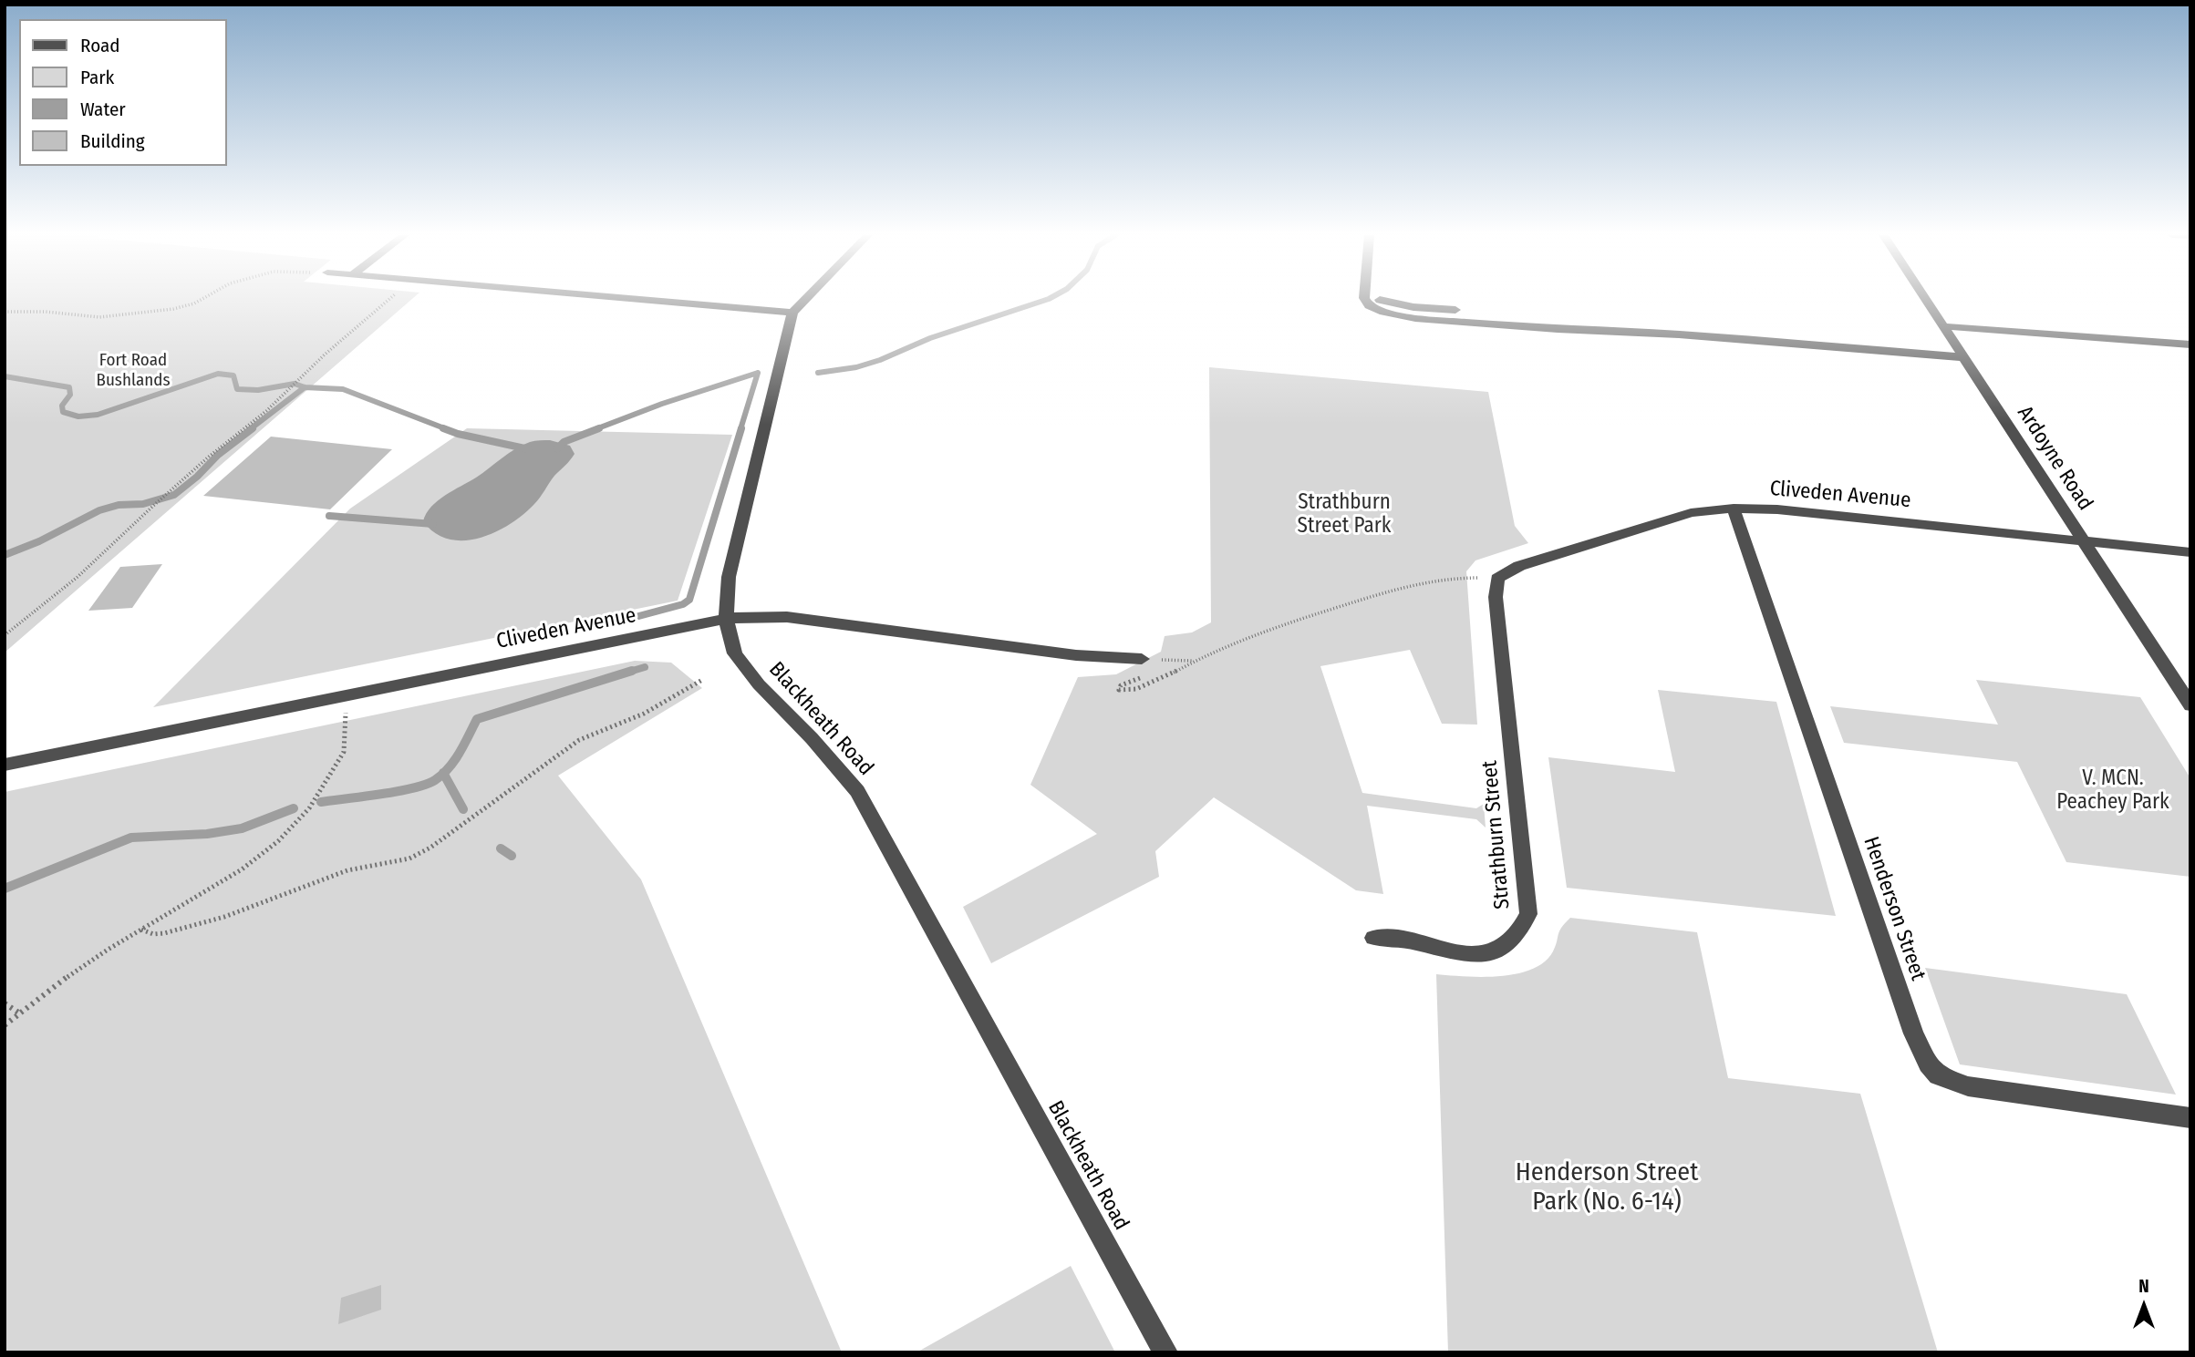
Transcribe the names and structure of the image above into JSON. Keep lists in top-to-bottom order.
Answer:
{
  "streets": {
    "street": [
      "Ardoyne Road",
      "Cliveden Avenue",
      "Blackheath Road",
      "Strathburn Street",
      "Henderson Street"
    ]
  },
  "crossings": [
    ["Ardoyne Road", "Cliveden Avenue"],
    ["Cliveden Avenue", "Blackheath Road"],
    ["Cliveden Avenue", "Strathburn Street"],
    ["Cliveden Avenue", "Henderson Street"]
  ],
  "parks": [
    "Fort Road Bushlands",
    "Strathburn Street Park",
    "V. MCN. Peachey Park",
    "Henderson Street Park (No. 6-14)"
  ],
  "legend": [
    "Road",
    "Park",
    "Water",
    "Building"
  ],
  "north": "top"
}
